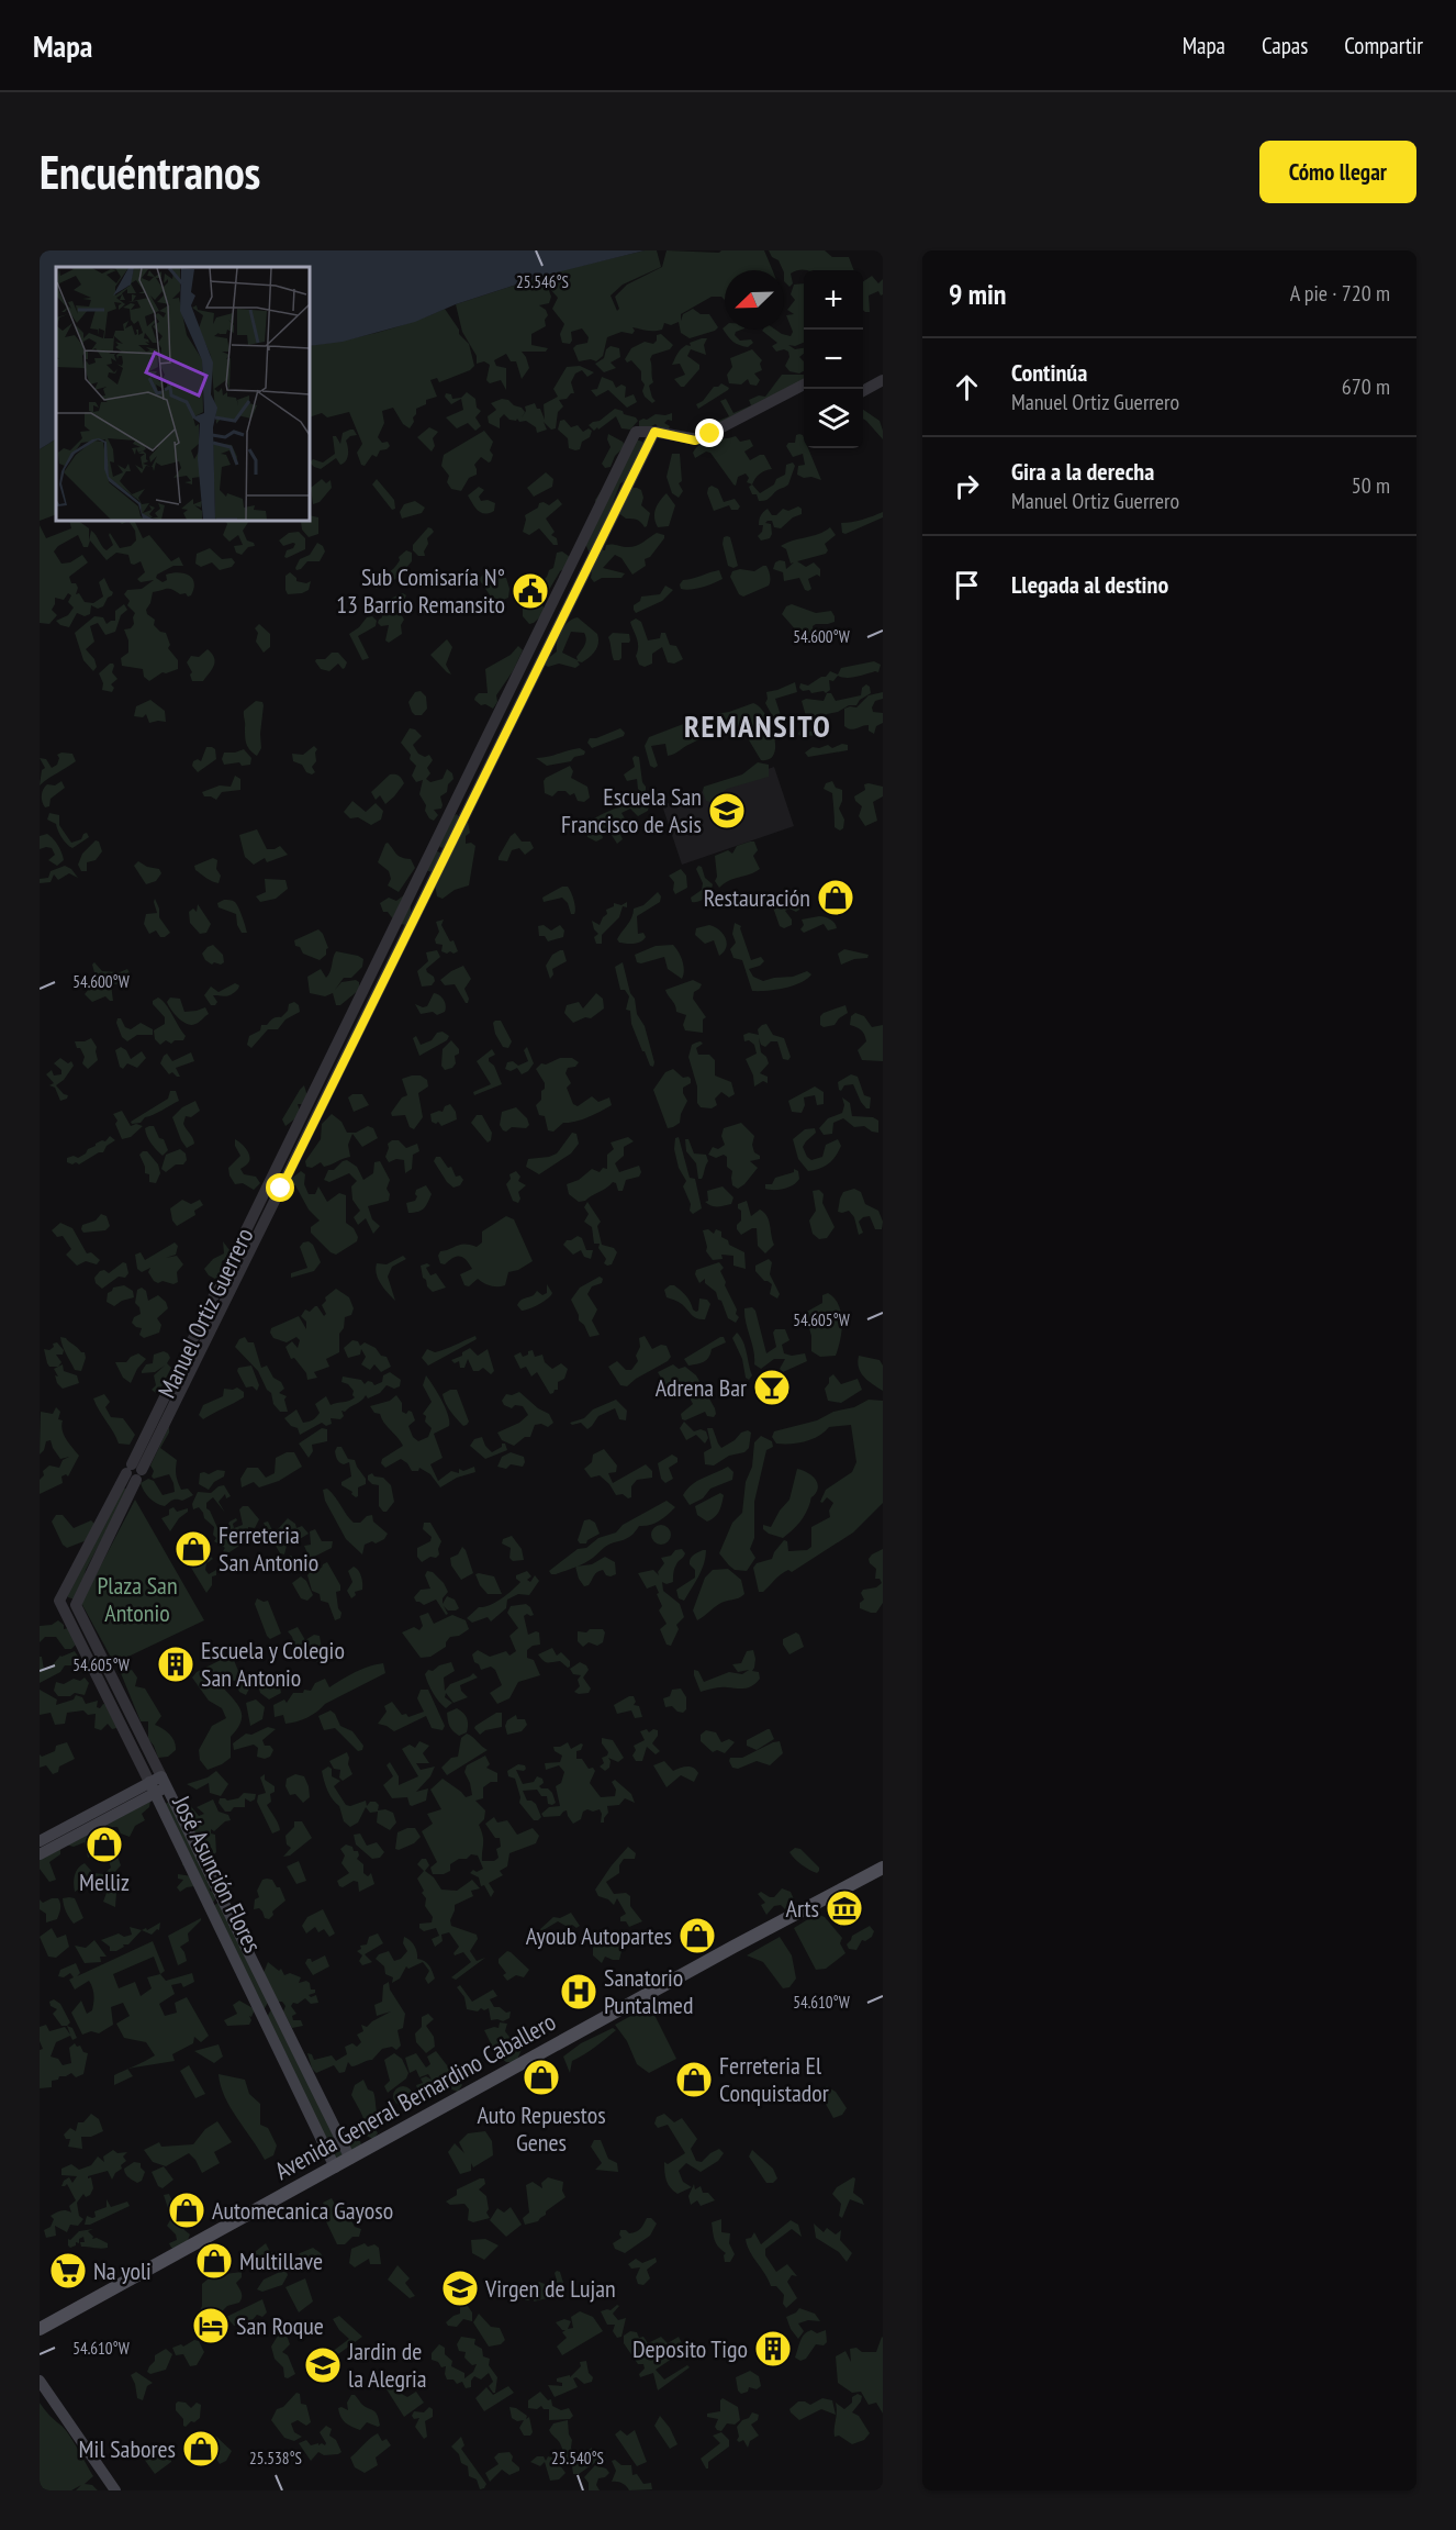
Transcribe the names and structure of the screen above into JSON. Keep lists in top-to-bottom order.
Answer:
{
  "streets": {
    "main road": ["José Asunción Flores", "Avenida General Bernardino Caballero"],
    "street": ["Manuel Ortiz Guerrero"]
  },
  "crossings": [
    ["Manuel Ortiz Guerrero", "José Asunción Flores"],
    ["José Asunción Flores", "Avenida General Bernardino Caballero"]
  ],
  "districts": ["REMANSITO"],
  "parks": ["Plaza San Antonio"],
  "places": {
    "public building": ["Sub Comisaría N° 13 Barrio Remansito"],
    "school or university": ["Escuela San Francisco de Asis", "Virgen de Lujan", "Jardin de la Alegria"],
    "shop": [
      "Restauración",
      "Ferreteria San Antonio",
      "Melliz",
      "Ayoub Autopartes",
      "Auto Repuestos Genes",
      "Ferreteria El Conquistador",
      "Automecanica Gayoso",
      "Multillave",
      "Mil Sabores"
    ],
    "bar": ["Adrena Bar"],
    "building": ["Escuela y Colegio San Antonio", "Deposito Tigo"],
    "museum": ["Arts"],
    "hospital": ["Sanatorio Puntalmed"],
    "supermarket": ["Na yoli"],
    "hotel": ["San Roque"]
  },
  "north": "bottom left",
  "page": {
    "header": "Mapa",
    "nav": ["Mapa", "Capas", "Compartir"],
    "buttons": "Cómo llegar",
    "title": "Encuéntranos",
    "heading": ["9 min", "A pie · 720 m"],
    "map_buttons": ["+", "−"],
    "list": [
      ["Continúa", "Manuel Ortiz Guerrero", "670 m"],
      ["Gira a la derecha", "Manuel Ortiz Guerrero", "50 m"],
      "Llegada al destino"
    ]
  },
  "coordinates": [
    "25.546°S",
    "54.600°W",
    "54.605°W",
    "54.610°W",
    "25.538°S",
    "25.540°S"
  ]
}
